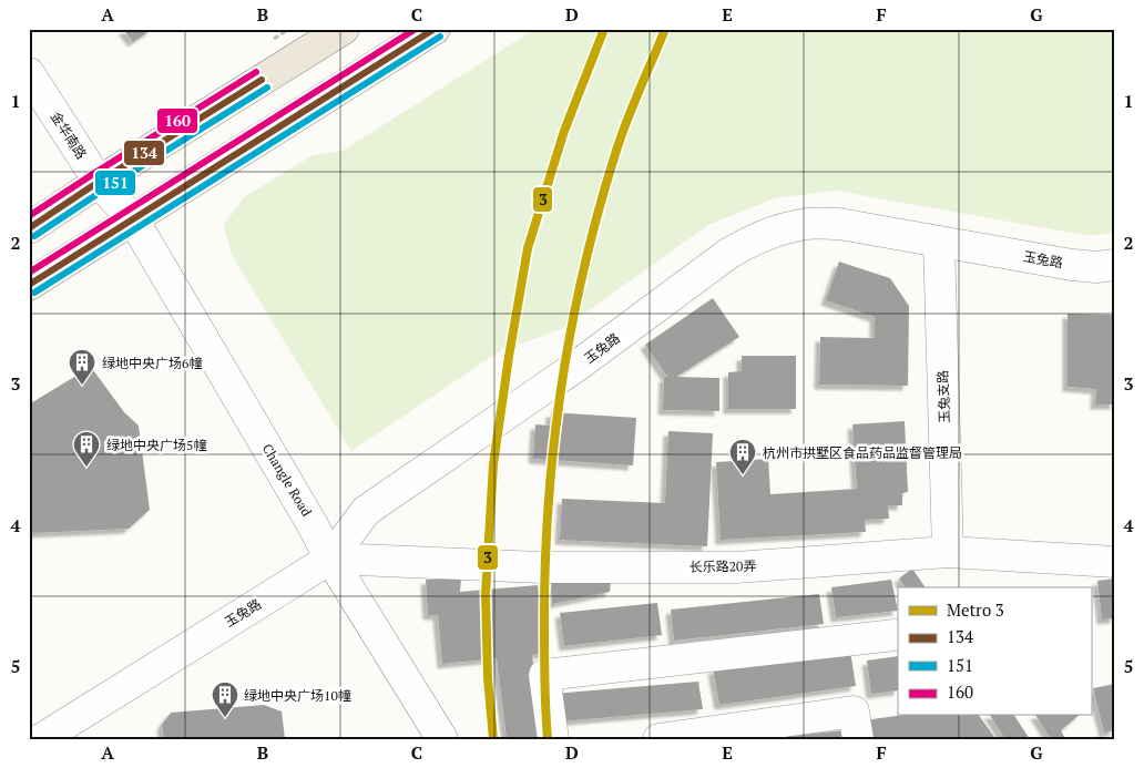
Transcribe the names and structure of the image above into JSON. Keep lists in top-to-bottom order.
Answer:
{
  "streets": {
    "street": [
      "金华南路",
      "玉兔路",
      "玉兔支路",
      "Changle Road",
      "长乐路20弄"
    ]
  },
  "crossings": [
    ["金华南路", "Changle Road"],
    ["玉兔路", "玉兔支路"],
    ["玉兔路", "Changle Road"],
    ["玉兔路", "长乐路20弄"],
    ["玉兔支路", "长乐路20弄"],
    ["Changle Road", "长乐路20弄"]
  ],
  "places": {
    "building": [
      "绿地中央广场6幢",
      "绿地中央广场5幢",
      "杭州市拱墅区食品药品监督管理局",
      "绿地中央广场10幢"
    ]
  },
  "lines": [
    "metro line 3",
    "transit line 134",
    "transit line 160",
    "transit line 151"
  ],
  "legend": [
    "Metro 3",
    "134",
    "151",
    "160"
  ],
  "grid": {
    "columns": [
      "A",
      "B",
      "C",
      "D",
      "E",
      "F",
      "G"
    ],
    "rows": [
      "1",
      "2",
      "3",
      "4",
      "5"
    ]
  }
}
